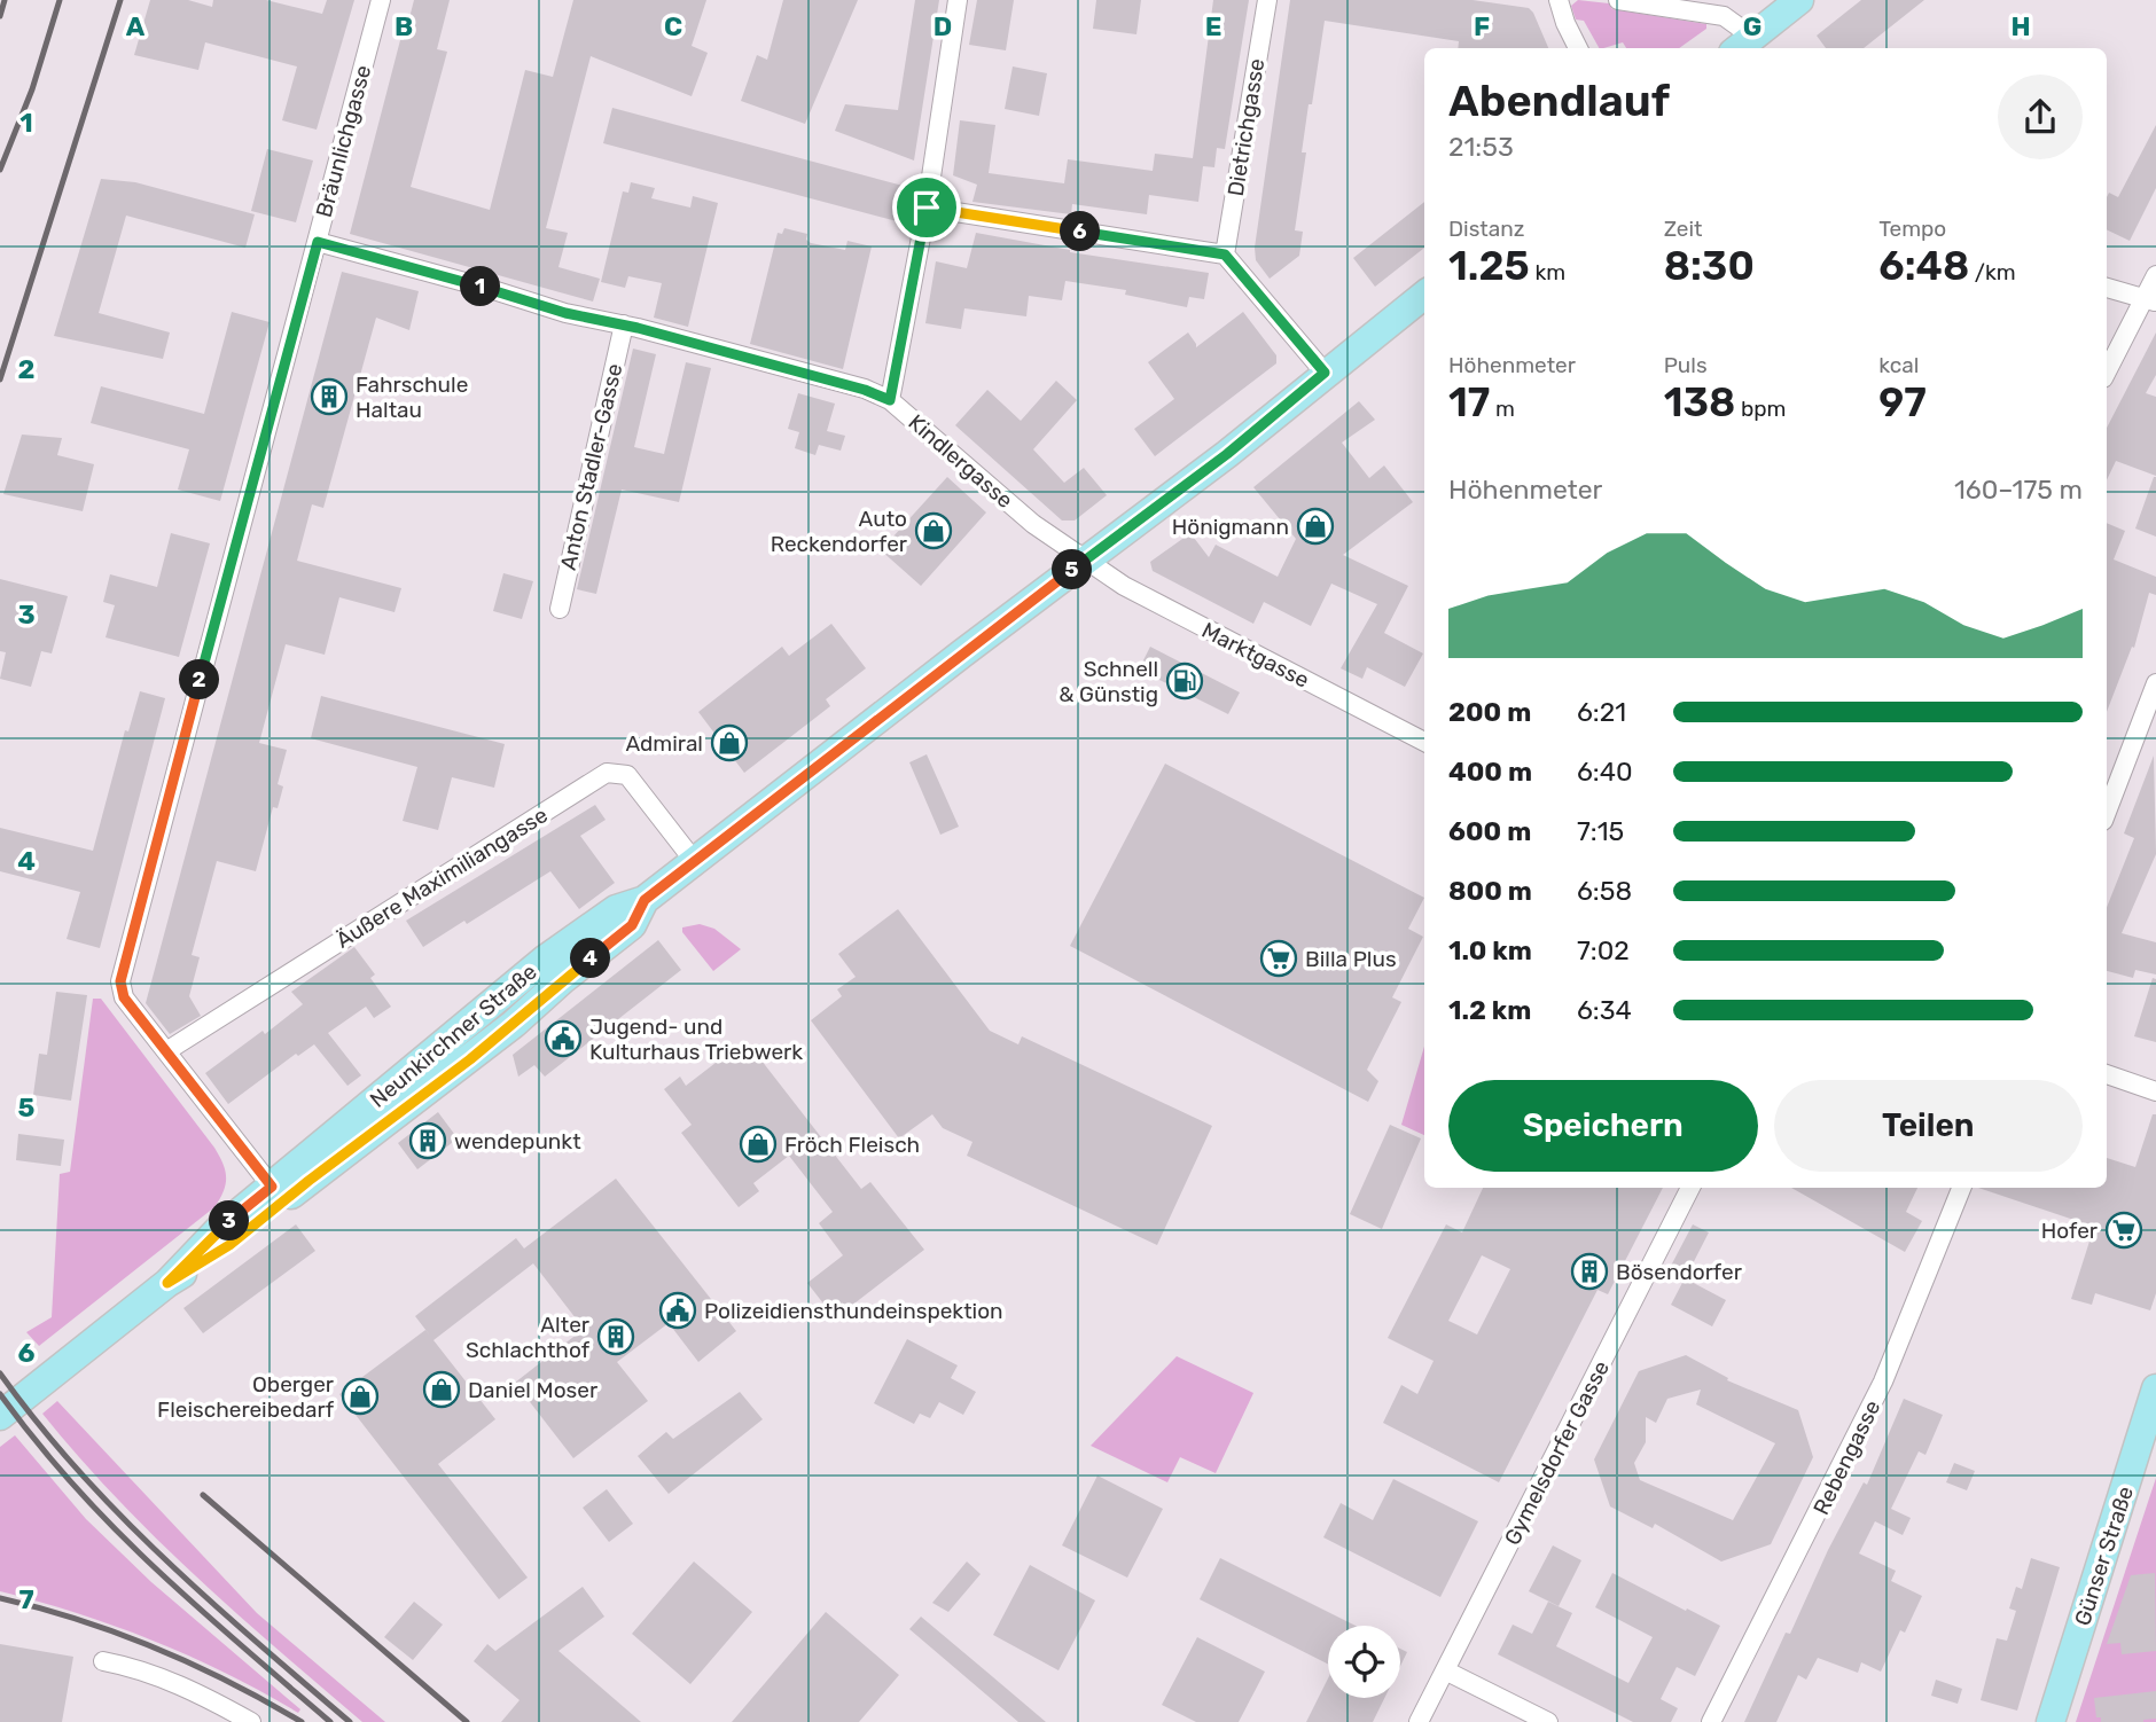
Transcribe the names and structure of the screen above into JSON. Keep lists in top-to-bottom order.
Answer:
{
  "streets": {
    "main road": ["Neunkirchner Straße", "Günser Straße"],
    "street": [
      "Dietrichgasse",
      "Bräunlichgasse",
      "Kindlergasse",
      "Anton Stadler-Gasse",
      "Marktgasse",
      "Äußere Maximiliangasse",
      "Gymelsdorfer Gasse",
      "Rebengasse"
    ]
  },
  "crossings": [
    ["Bräunlichgasse", "Kindlergasse"],
    ["Bräunlichgasse", "Äußere Maximiliangasse"],
    ["Kindlergasse", "Anton Stadler-Gasse"],
    ["Kindlergasse", "Marktgasse"],
    ["Kindlergasse", "Neunkirchner Straße"],
    ["Marktgasse", "Neunkirchner Straße"],
    ["Äußere Maximiliangasse", "Neunkirchner Straße"]
  ],
  "places": {
    "building": [
      "Fahrschule Haltau",
      "wendepunkt",
      "Bösendorfer",
      "Alter Schlachthof"
    ],
    "shop": [
      "Hönigmann",
      "Auto Reckendorfer",
      "Admiral",
      "Fröch Fleisch",
      "Daniel Moser",
      "Oberger Fleischereibedarf"
    ],
    "fuel station": ["Schnell & Günstig"],
    "supermarket": ["Billa Plus", "Hofer"],
    "public building": ["Jugend- und Kulturhaus Triebwerk", "Polizeidiensthundeinspektion"]
  },
  "page": {
    "heading": ["Abendlauf", "21:53"],
    "stats": [
      ["Distanz", "1.25 km"],
      ["Zeit", "8:30"],
      ["Tempo", "6:48 /km"],
      ["Höhenmeter", "17 m"],
      ["Puls", "138 bpm"],
      ["kcal", "97"]
    ],
    "pins": [
      "6",
      "1",
      "5",
      "2",
      "4",
      "3"
    ],
    "chart": ["Höhenmeter", "160–175 m"],
    "list": [
      {
        "name": "200 m",
        "note": "6:21"
      },
      {
        "name": "400 m",
        "note": "6:40"
      },
      {
        "name": "600 m",
        "note": "7:15"
      },
      {
        "name": "800 m",
        "note": "6:58"
      },
      {
        "name": "1.0 km",
        "note": "7:02"
      },
      {
        "name": "1.2 km",
        "note": "6:34"
      }
    ],
    "buttons": ["Speichern", "Teilen"]
  },
  "grid": {
    "columns": [
      "A",
      "B",
      "C",
      "D",
      "E",
      "F",
      "G",
      "H"
    ],
    "rows": [
      "1",
      "2",
      "3",
      "4",
      "5",
      "6",
      "7"
    ]
  }
}
